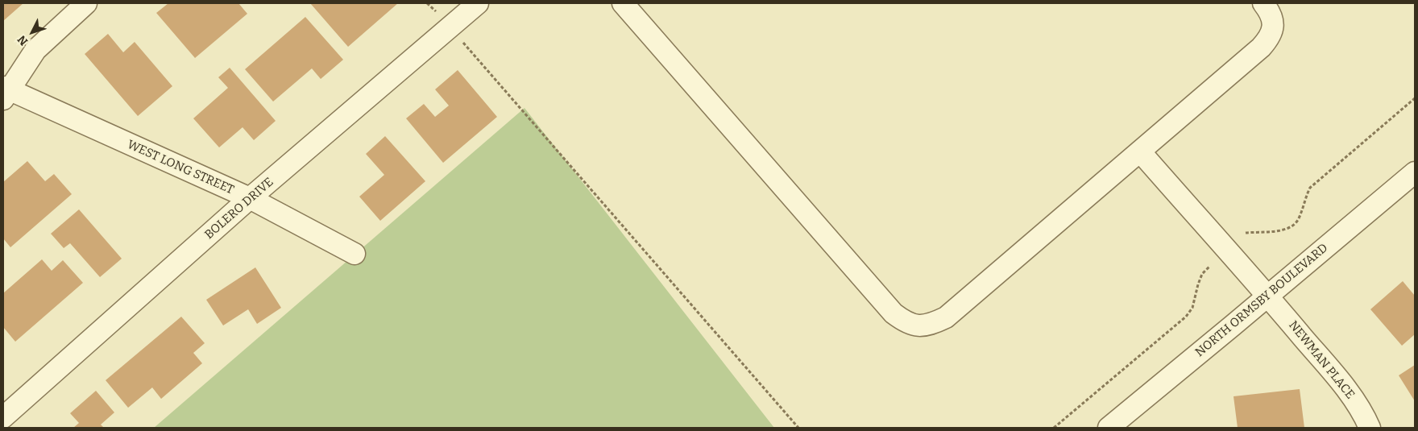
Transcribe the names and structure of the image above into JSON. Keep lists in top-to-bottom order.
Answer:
{
  "streets": {
    "street": [
      "WEST LONG STREET",
      "BOLERO DRIVE",
      "NORTH ORMSBY BOULEVARD",
      "NEWMAN PLACE"
    ]
  },
  "crossings": [
    ["WEST LONG STREET", "BOLERO DRIVE"],
    ["NORTH ORMSBY BOULEVARD", "NEWMAN PLACE"]
  ],
  "north": "bottom left"
}
